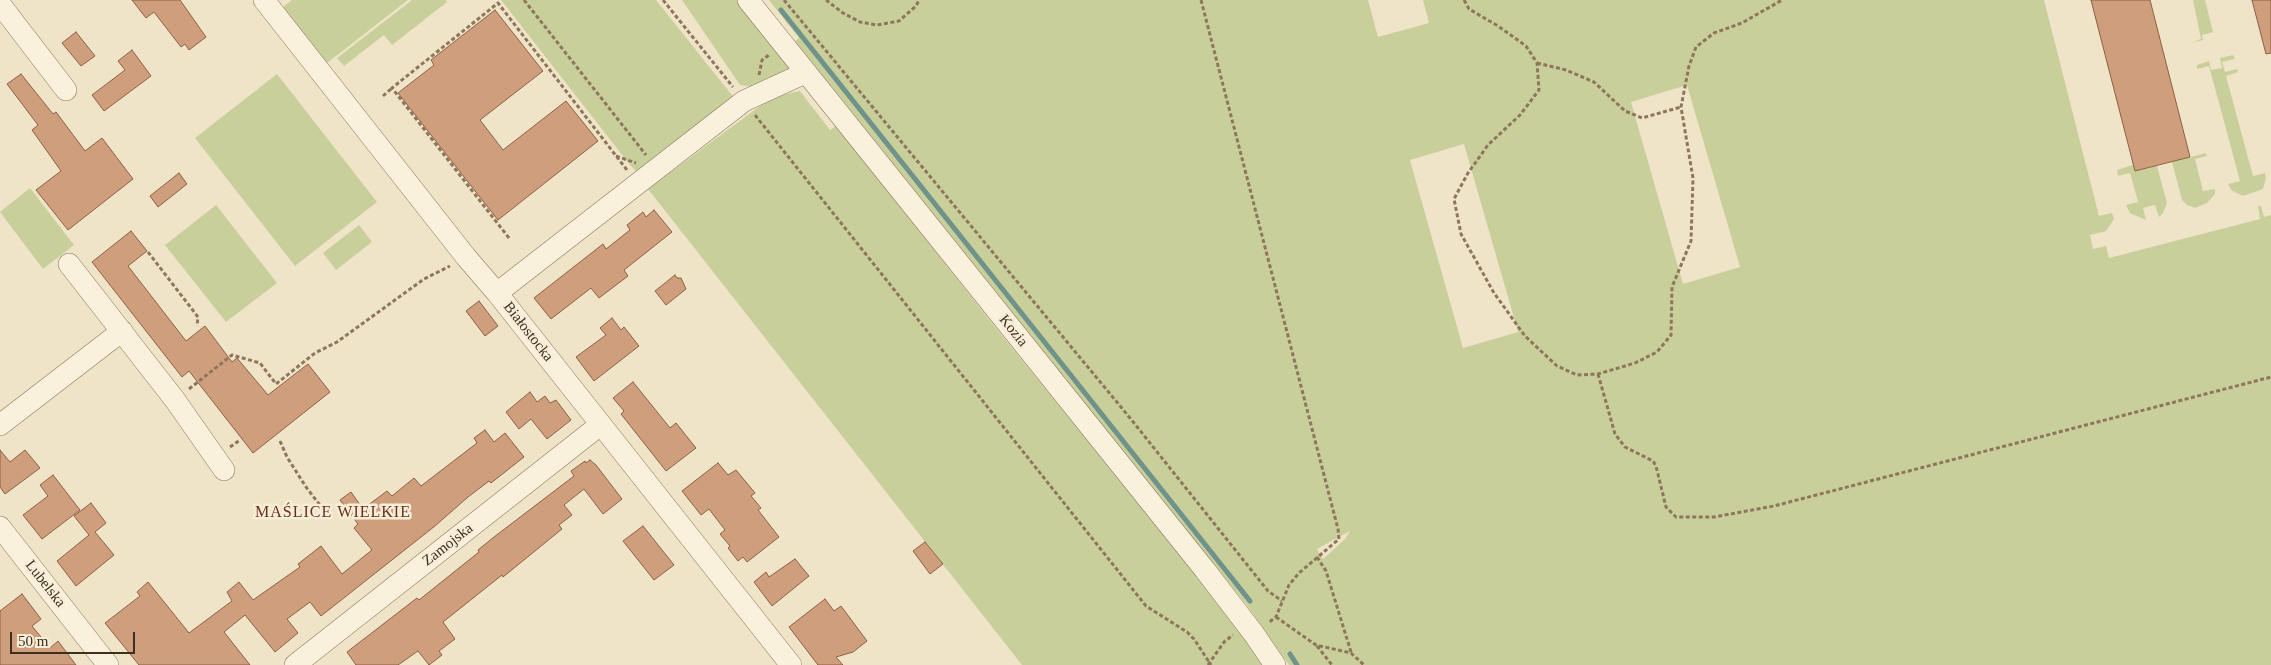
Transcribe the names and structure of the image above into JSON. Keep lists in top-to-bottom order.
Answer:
{
  "streets": {
    "street": [
      "Kozia",
      "Białostocka",
      "Zamojska",
      "Lubelska"
    ]
  },
  "crossings": [
    ["Białostocka", "Zamojska"]
  ],
  "districts": ["MAŚLICE WIELKIE"],
  "scale_bar": "50 m"
}
